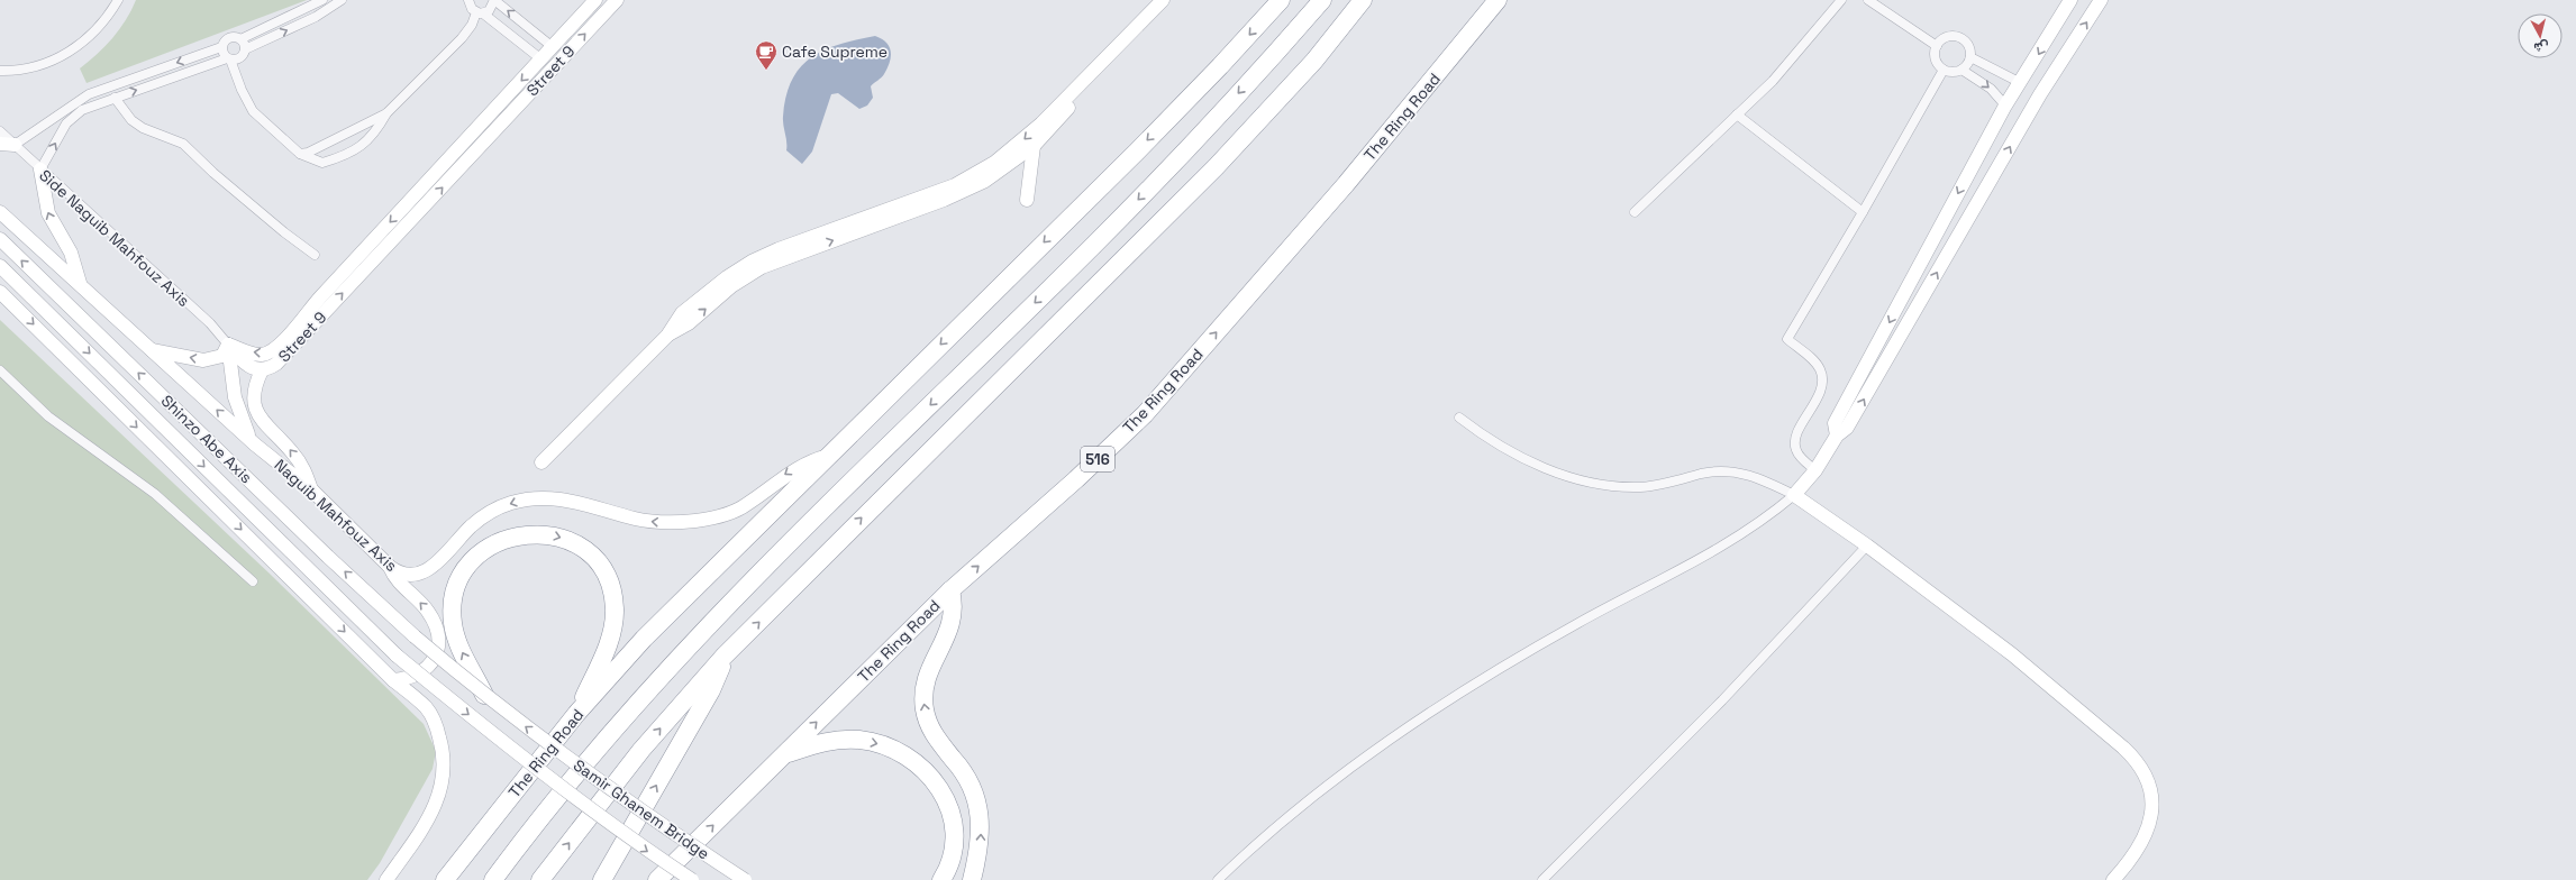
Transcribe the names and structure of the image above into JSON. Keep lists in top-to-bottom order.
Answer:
{
  "streets": {
    "highway": ["The Ring Road", "516"],
    "main road": [
      "Street 9",
      "Shinzo Abe Axis",
      "Naguib Mahfouz Axis",
      "Samir Ghanem Bridge"
    ],
    "street": ["Side Naguib Mahfouz Axis"]
  },
  "crossings": [
    ["Street 9", "Side Naguib Mahfouz Axis"],
    ["The Ring Road", "Naguib Mahfouz Axis"],
    ["Shinzo Abe Axis", "Samir Ghanem Bridge"]
  ],
  "one_way": ["Naguib Mahfouz Axis"],
  "places": {
    "cafe": ["Cafe Supreme"]
  },
  "north": "bottom"
}
